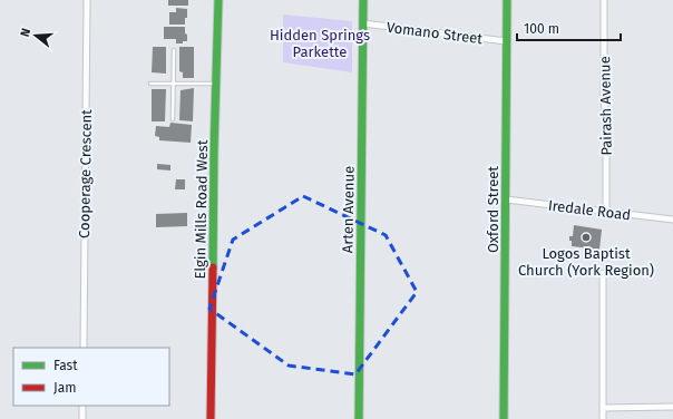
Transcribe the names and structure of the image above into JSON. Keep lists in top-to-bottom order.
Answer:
{
  "streets": {
    "street": [
      "Vomano Street",
      "Pairash Avenue",
      "Cooperage Crescent",
      "Elgin Mills Road West",
      "Arten Avenue",
      "Oxford Street",
      "Iredale Road"
    ]
  },
  "crossings": [
    ["Vomano Street", "Arten Avenue"],
    ["Vomano Street", "Oxford Street"],
    ["Pairash Avenue", "Iredale Road"],
    ["Oxford Street", "Iredale Road"]
  ],
  "parks": ["Hidden Springs Parkette"],
  "places": ["Logos Baptist Church (York Region)"],
  "legend": ["Fast", "Jam"],
  "scale_bar": "100 m",
  "north": "left"
}
